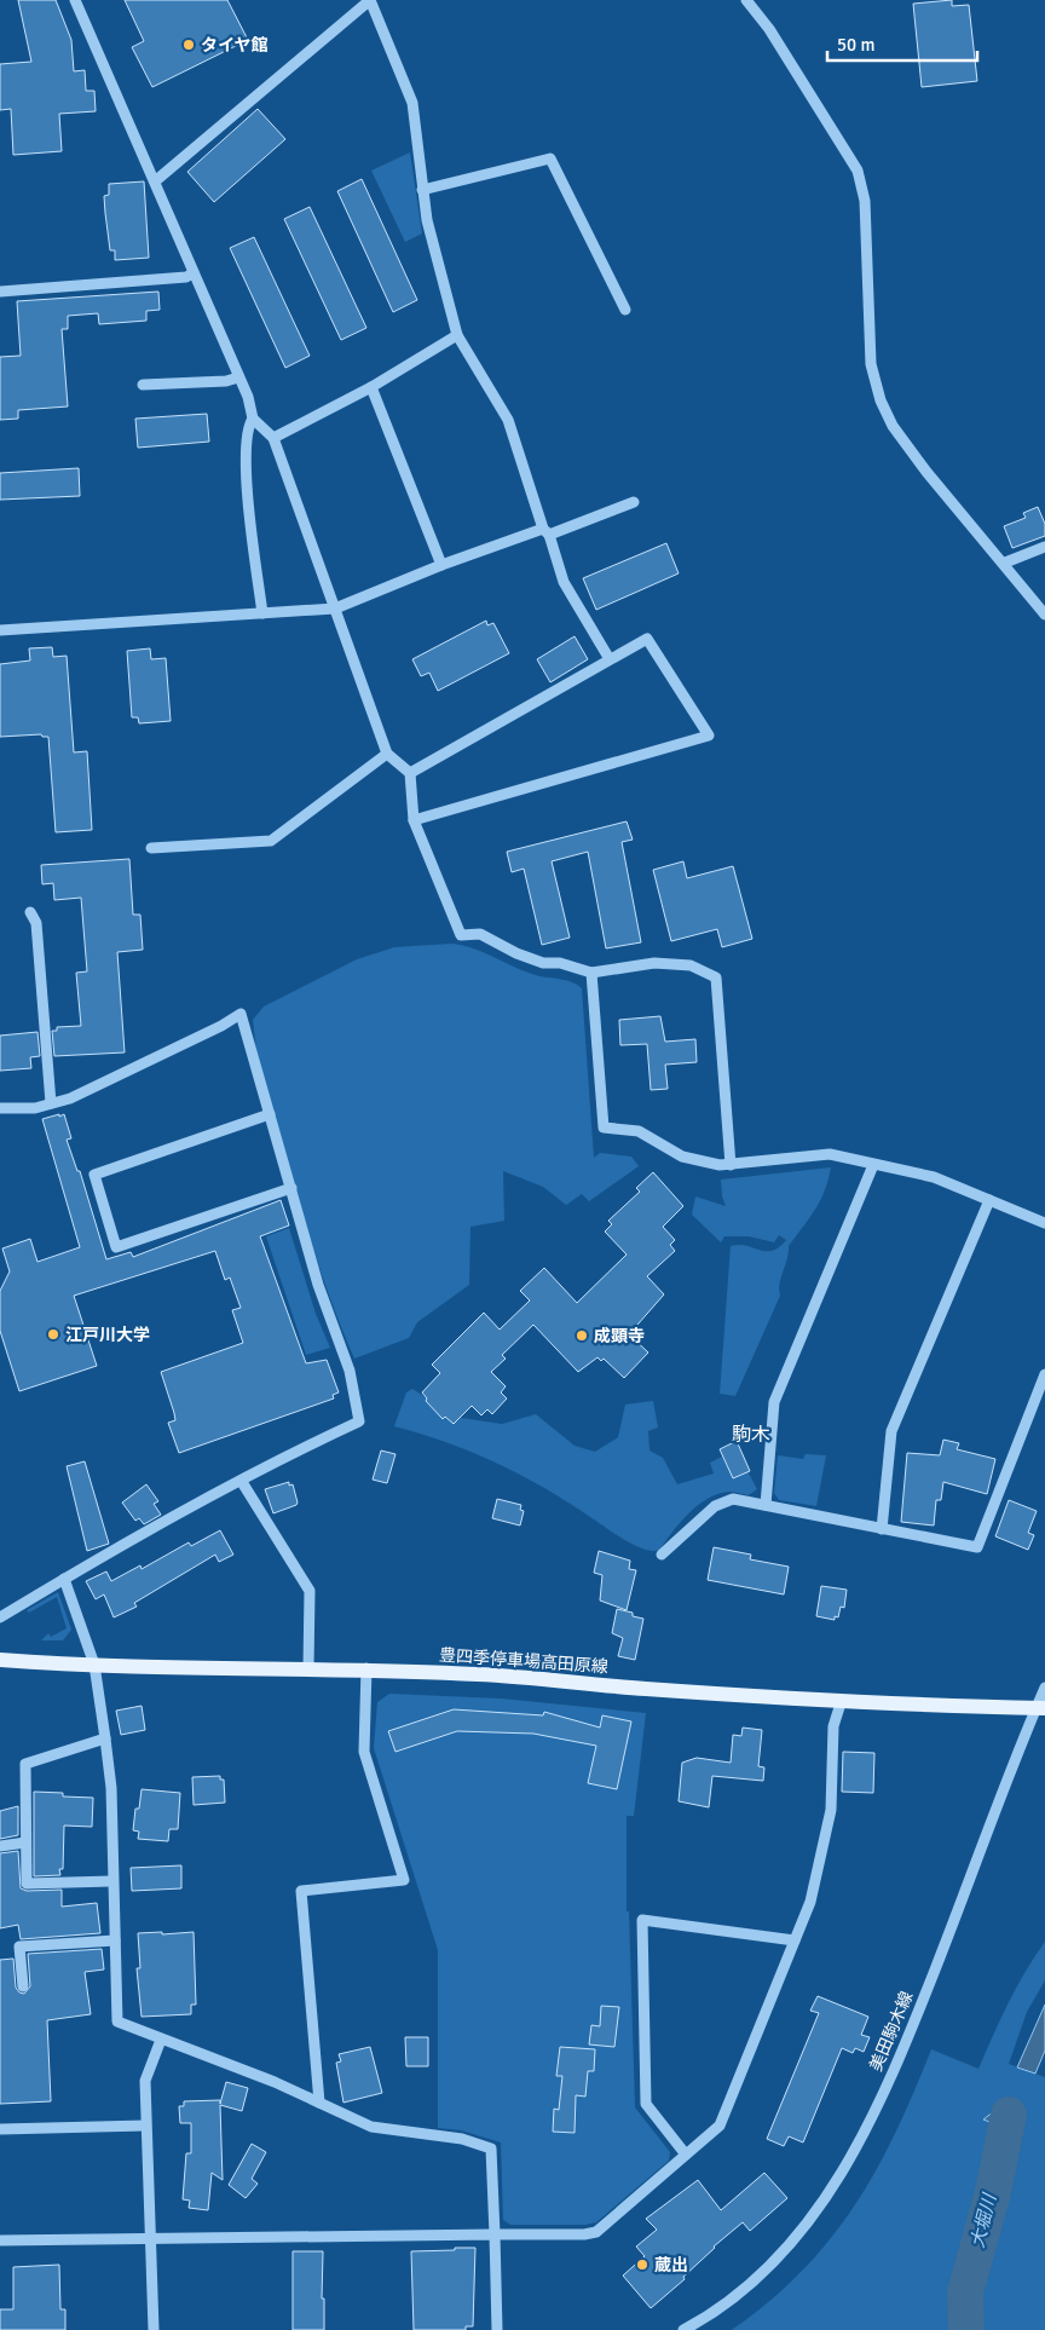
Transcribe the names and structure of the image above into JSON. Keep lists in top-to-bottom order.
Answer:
{
  "streets": {
    "main road": ["豊四季停車場高田原線"],
    "street": ["美田駒木線"]
  },
  "crossings": [
    ["豊四季停車場高田原線", "美田駒木線"]
  ],
  "districts": ["駒木"],
  "water": ["大堀川"],
  "places": [
    "タイヤ館",
    "江戸川大学",
    "成顕寺",
    "蔵出"
  ],
  "scale_bar": "50 m"
}
